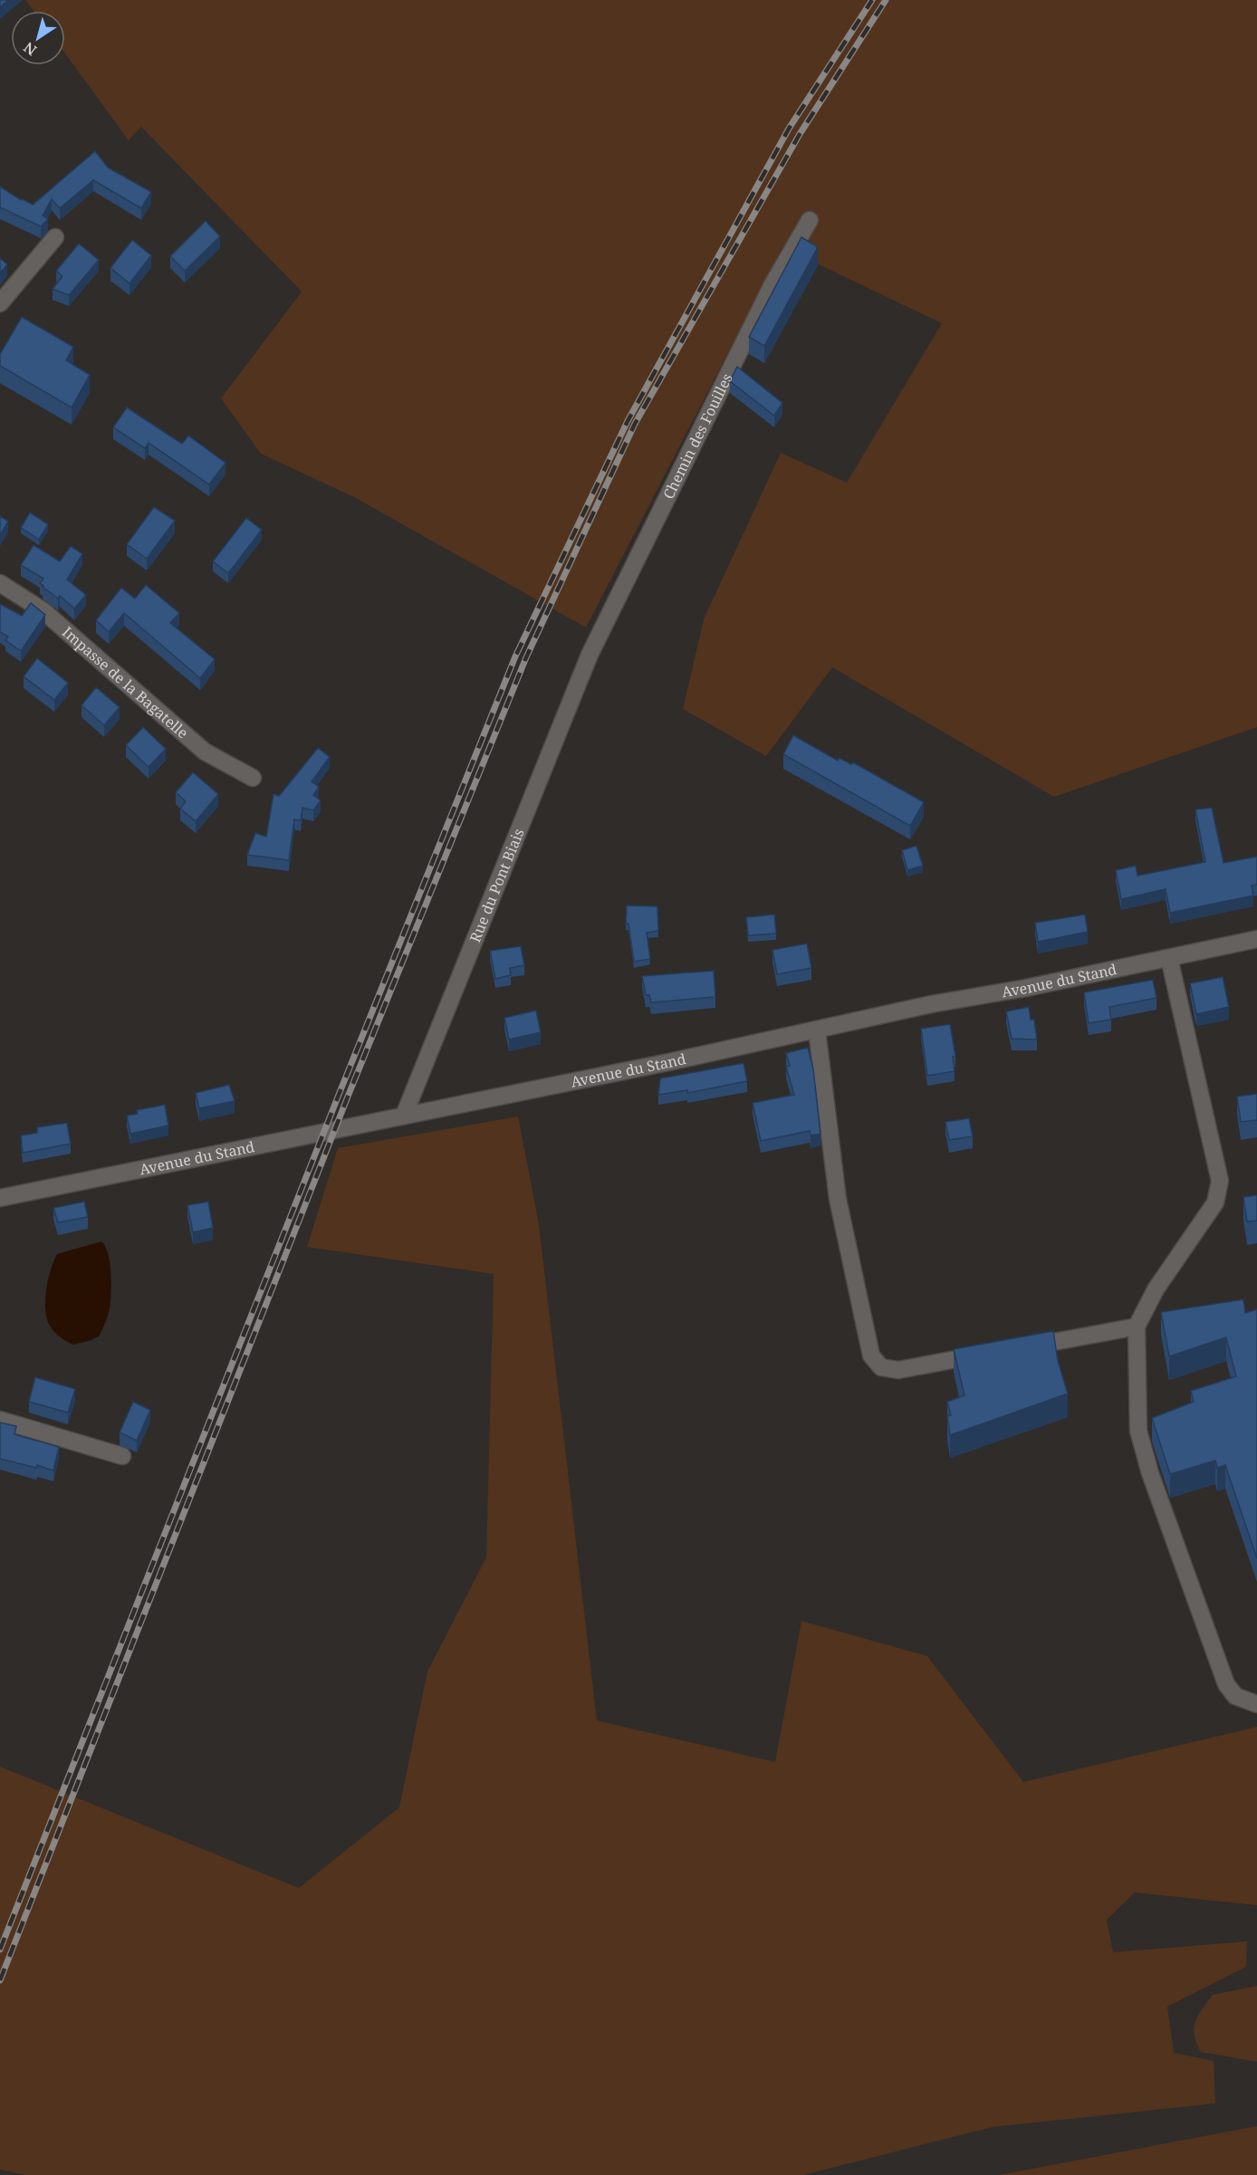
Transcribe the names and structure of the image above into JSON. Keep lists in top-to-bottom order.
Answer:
{
  "streets": {
    "street": [
      "Chemin des Fouilles",
      "Impasse de la Bagatelle",
      "Rue du Pont Biais",
      "Avenue du Stand"
    ]
  },
  "crossings": [
    ["Chemin des Fouilles", "Rue du Pont Biais"],
    ["Rue du Pont Biais", "Avenue du Stand"]
  ],
  "north": "bottom left"
}
